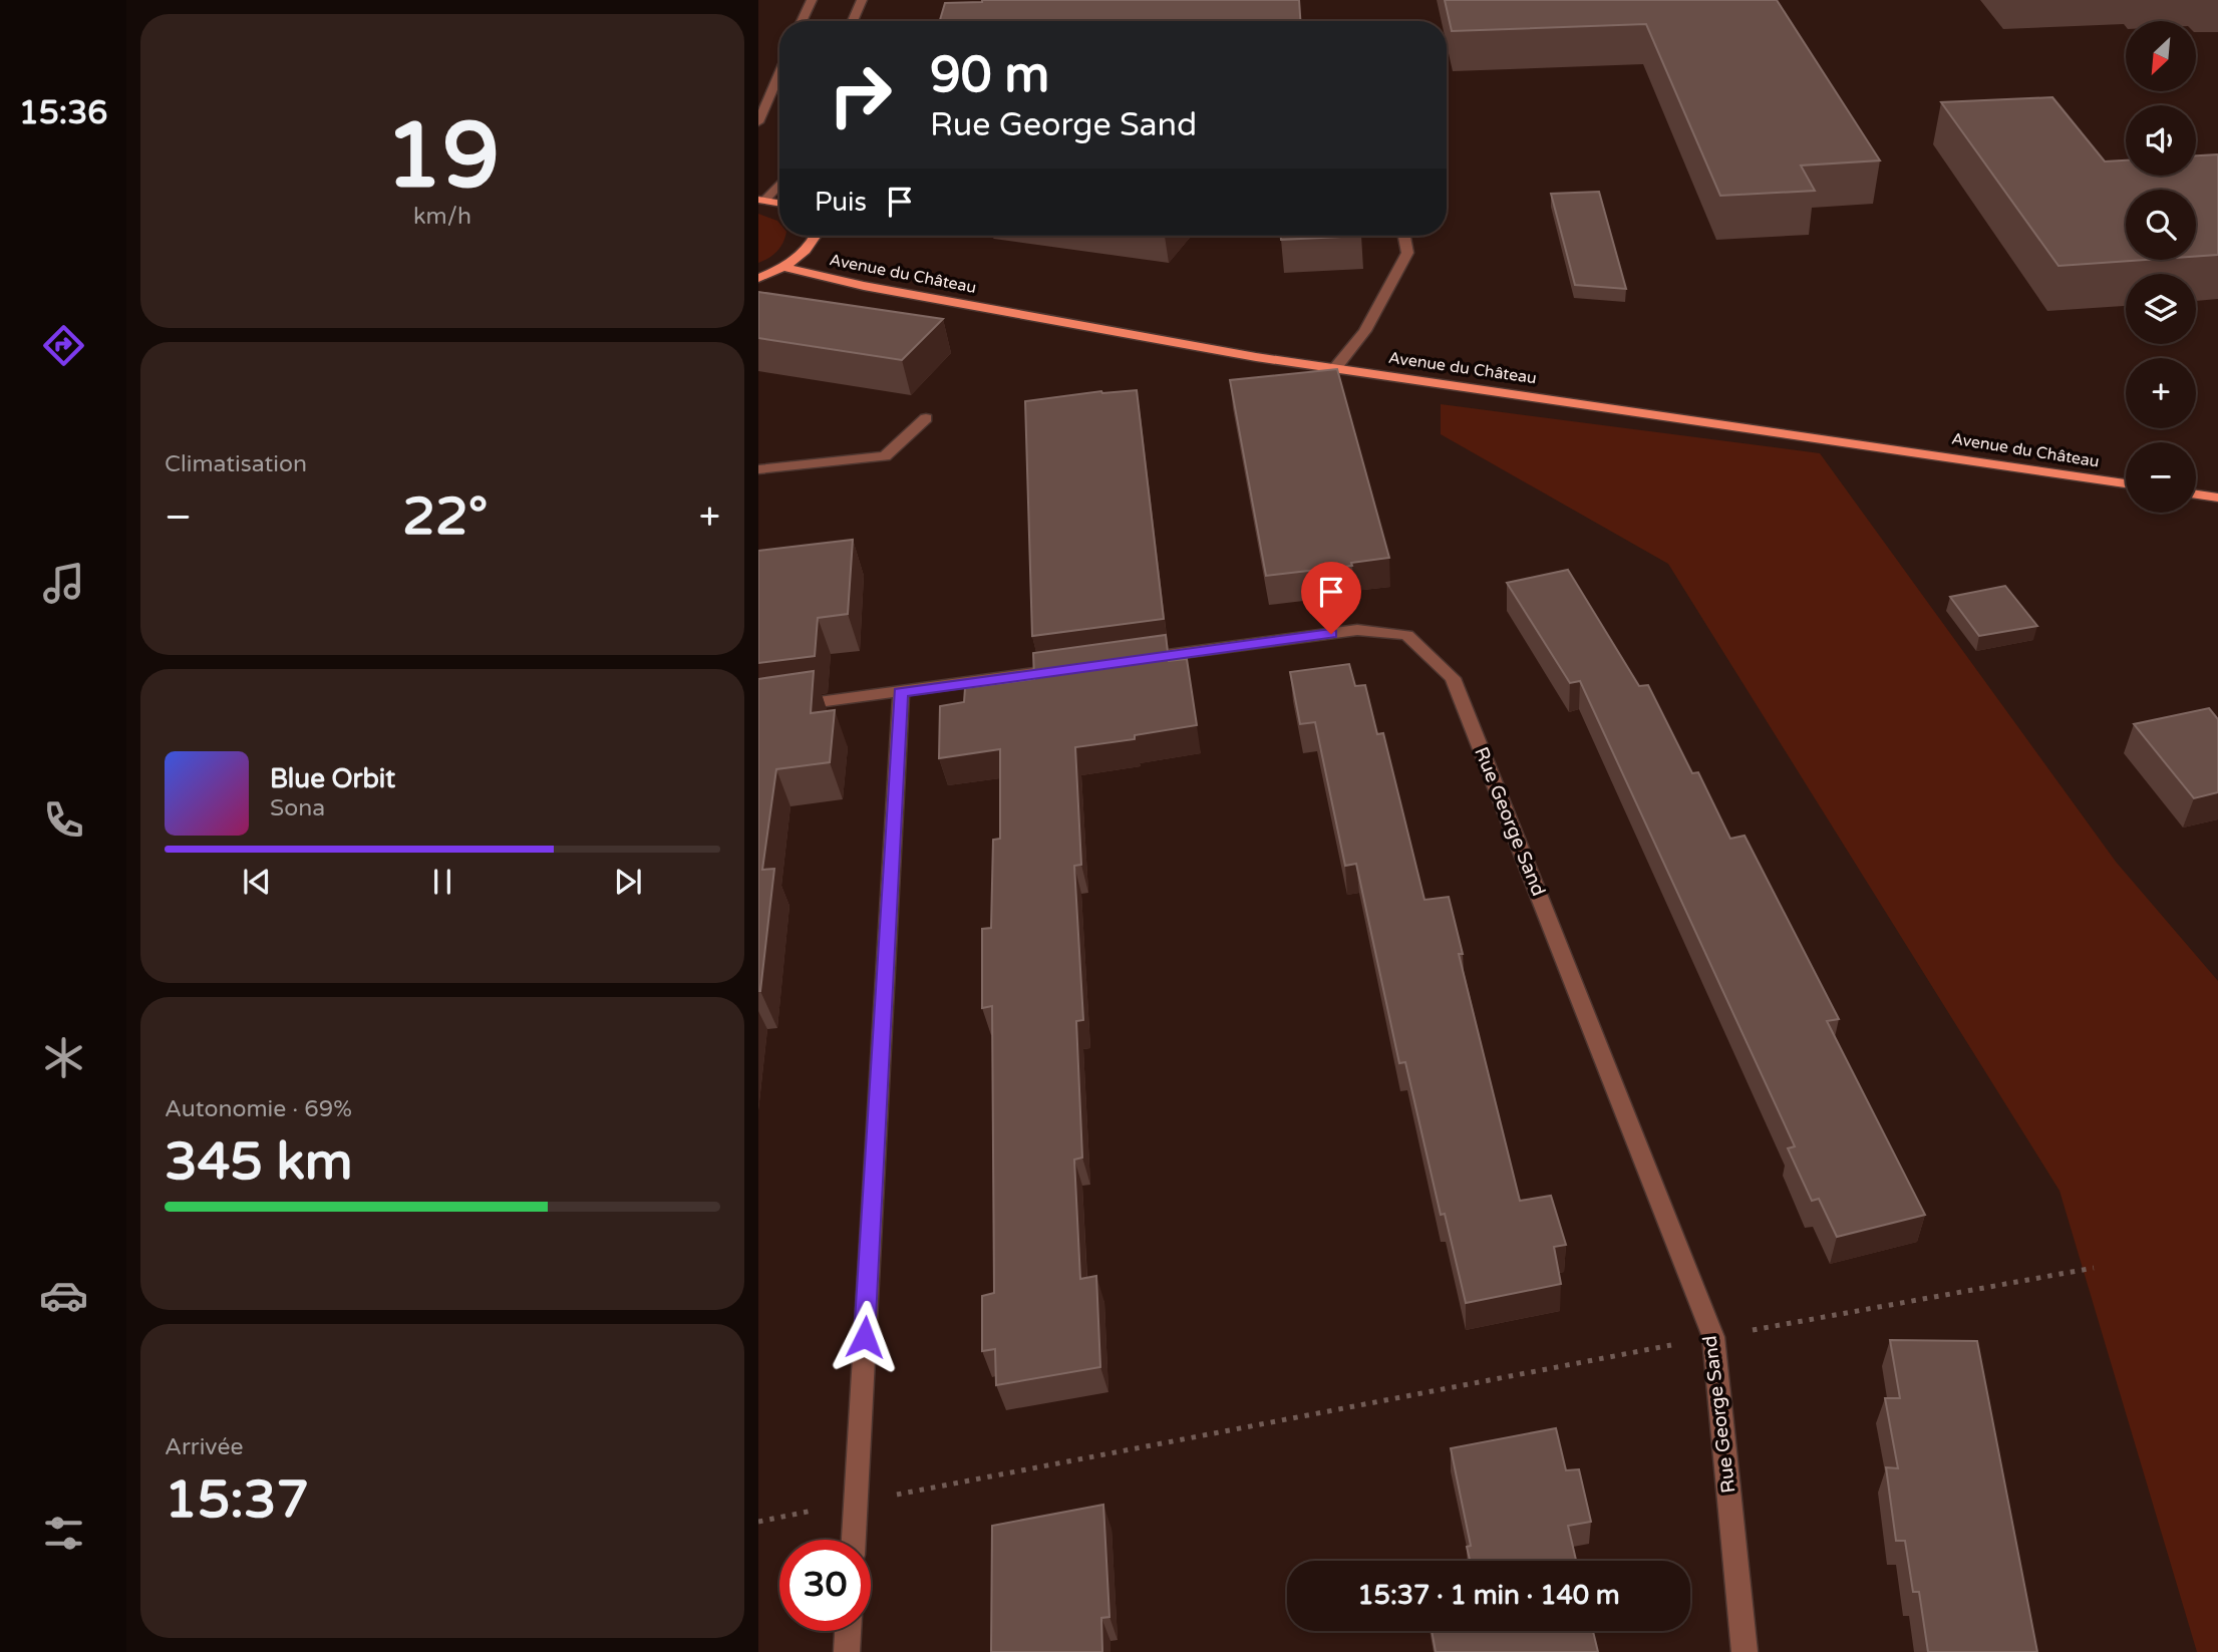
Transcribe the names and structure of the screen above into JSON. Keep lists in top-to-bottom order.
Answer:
{
  "streets": {
    "main road": ["Avenue du Château"],
    "street": ["Rue George Sand"]
  },
  "north": "bottom left",
  "page": {
    "tabs": "15:36",
    "tile": [
      ["19", "km/h"],
      "Climatisation",
      ["Autonomie · 69%", "345 km"],
      ["Arrivée", "15:37"]
    ],
    "map_buttons": ["+", "−"],
    "turn": ["90 m", "Rue George Sand"],
    "then": "Puis",
    "heat": ["−", "22°", "+"],
    "song": ["Blue Orbit", "Sona"],
    "limit": "30",
    "trip": "15:37 · 1 min · 140 m"
  }
}
